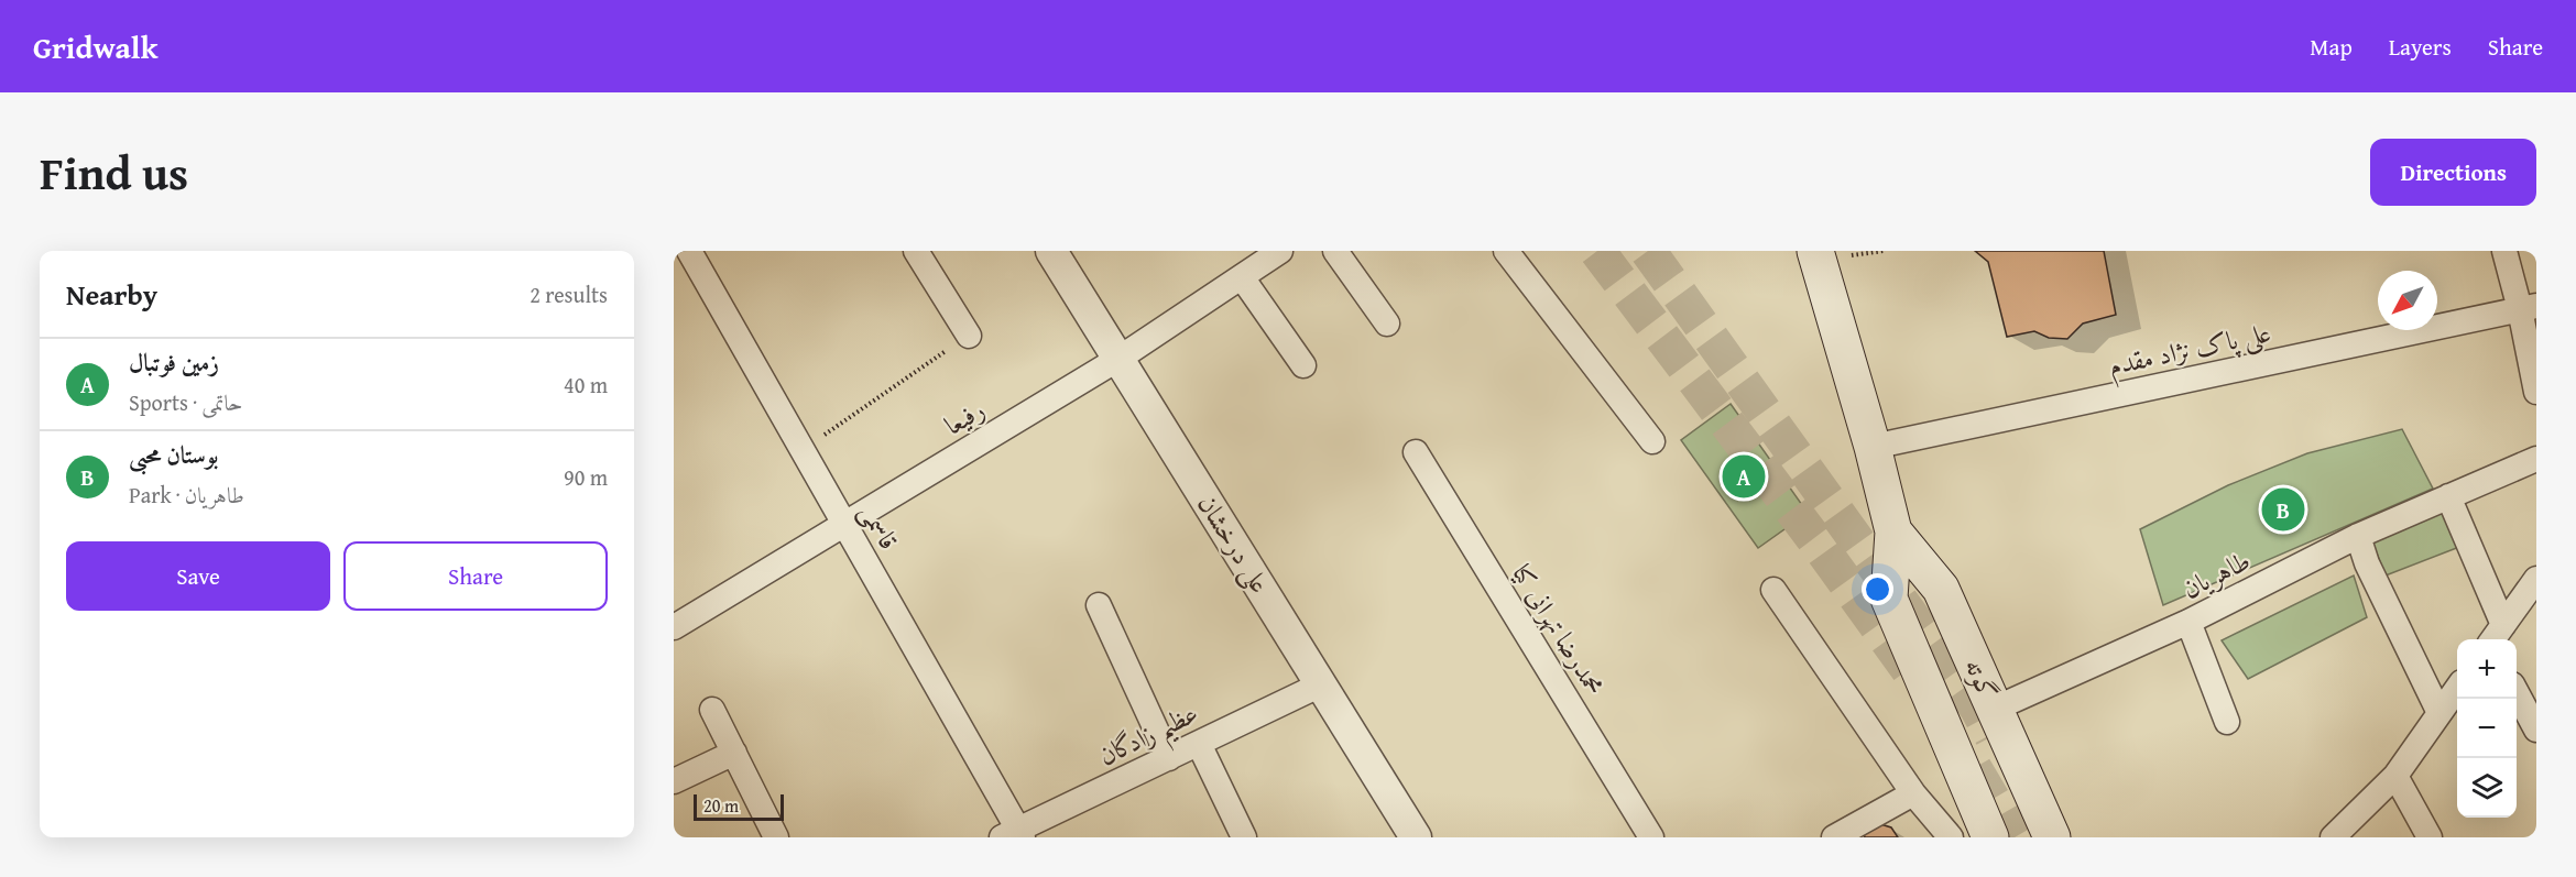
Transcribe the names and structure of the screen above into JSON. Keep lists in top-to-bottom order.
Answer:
{
  "streets": {
    "main road": ["گوته"],
    "street": [
      "علی پاک نژاد مقدم",
      "رفیعا",
      "قاسمی",
      "علی درخشان",
      "طاهریان",
      "محمدرضا تهرانی کیا",
      "عظیم زادگان"
    ]
  },
  "crossings": [
    ["علی پاک نژاد مقدم", "گوته"],
    ["رفیعا", "قاسمی"],
    ["رفیعا", "علی درخشان"],
    ["قاسمی", "عظیم زادگان"],
    ["علی درخشان", "عظیم زادگان"],
    ["طاهریان", "گوته"]
  ],
  "scale_bar": "20 m",
  "north": "bottom left",
  "page": {
    "header": "Gridwalk",
    "nav": ["Map", "Layers", "Share"],
    "title": "Find us",
    "buttons": [
      "Directions",
      ["Save", "Share"]
    ],
    "heading": ["Nearby", "2 results"],
    "list": [
      {
        "mark": "A",
        "name": "زمین فوتبال",
        "note": "Sports · حاتمی",
        "value": "40 m"
      },
      {
        "mark": "B",
        "name": "بوستان محبی",
        "note": "Park · طاهریان",
        "value": "90 m"
      }
    ],
    "pins": ["A", "B"],
    "map_buttons": ["+", "−"],
    "scale": "20 m"
  }
}
